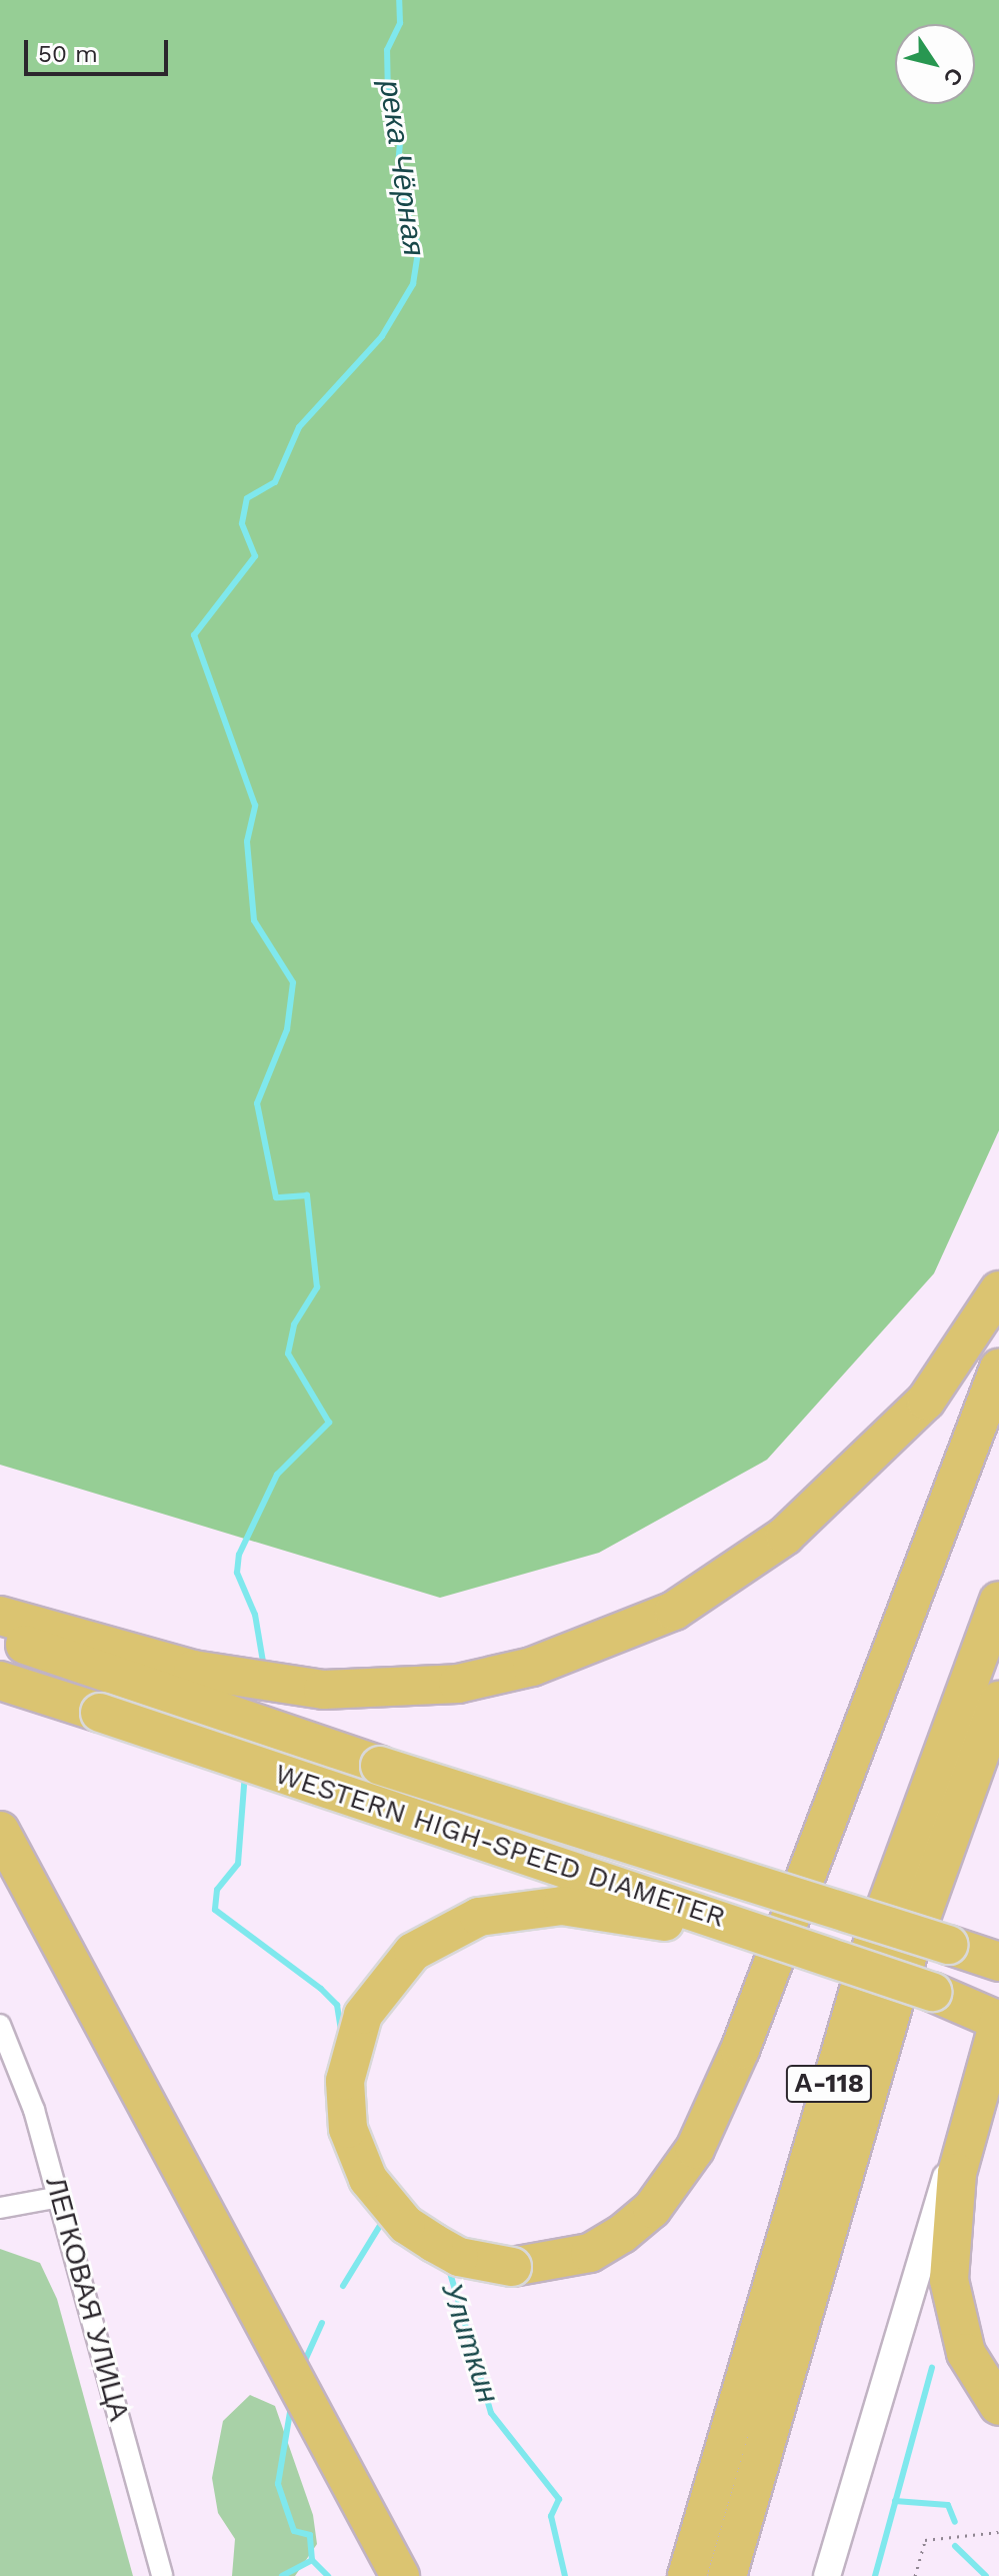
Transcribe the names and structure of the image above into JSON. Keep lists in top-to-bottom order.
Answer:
{
  "streets": {
    "highway": ["WESTERN HIGH-SPEED DIAMETER", "А-118"],
    "street": ["ЛЕГКОВАЯ УЛИЦА"]
  },
  "water": ["река Чёрная", "Улиткин"],
  "scale_bar": "50 m",
  "north": "bottom right"
}
